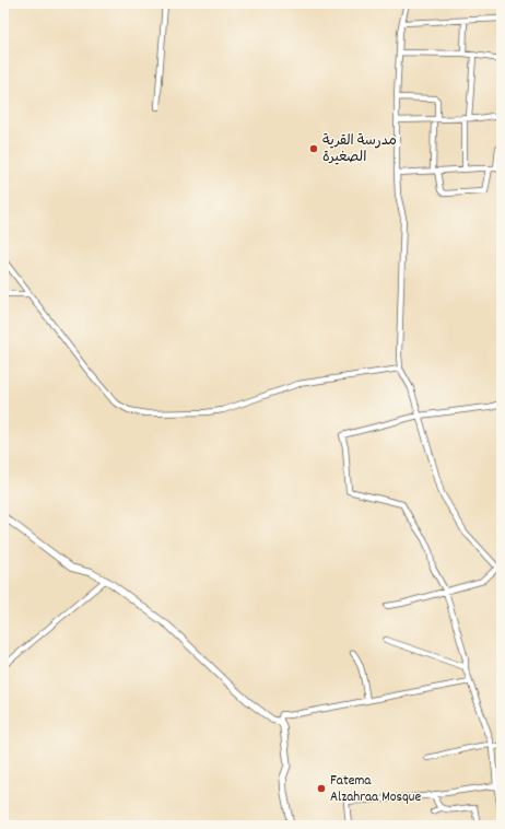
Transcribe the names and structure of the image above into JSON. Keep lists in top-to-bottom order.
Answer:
{
  "places": ["مدرسة القرية الصغيرة", "Fatema Alzahraa Mosque"]
}
